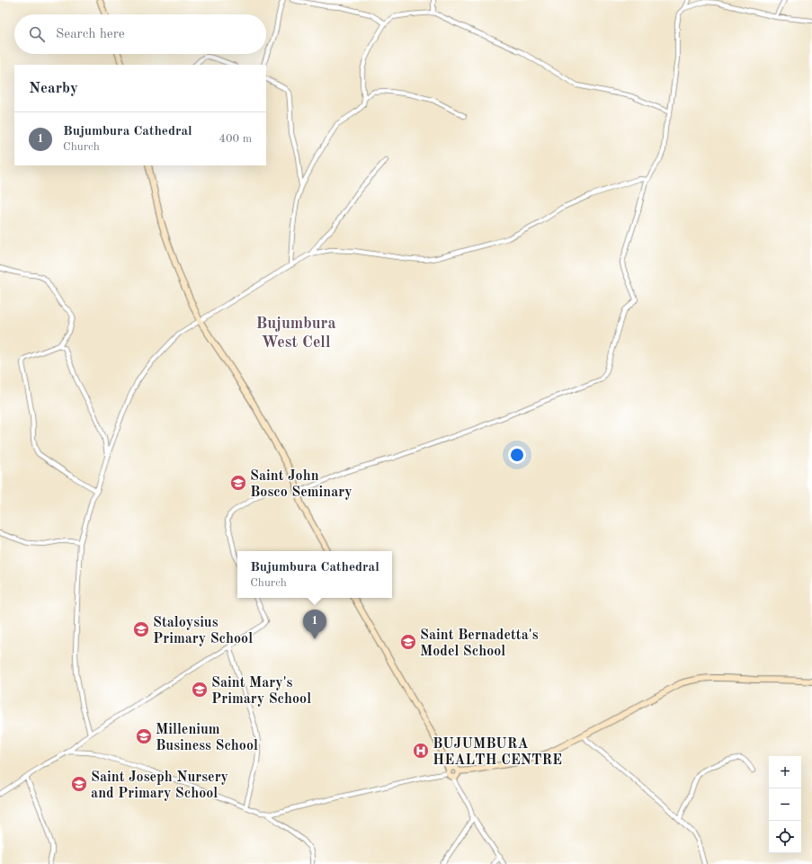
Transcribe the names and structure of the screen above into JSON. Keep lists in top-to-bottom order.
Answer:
{
  "districts": ["Bujumbura West Cell"],
  "places": {
    "school or university": [
      "Saint John Bosco Seminary",
      "Staloysius Primary School",
      "Saint Bernadetta's Model School",
      "Saint Mary's Primary School",
      "Millenium Business School",
      "Saint Joseph Nursery and Primary School"
    ],
    "hospital": ["BUJUMBURA HEALTH CENTRE"]
  },
  "page": {
    "search": "Search here",
    "heading": "Nearby",
    "list": [
      {
        "mark": "1",
        "name": "Bujumbura Cathedral",
        "note": "Church",
        "value": "400 m"
      }
    ],
    "popup": ["Bujumbura Cathedral", "Church"],
    "pins": "1",
    "map_buttons": ["+", "−"]
  }
}
